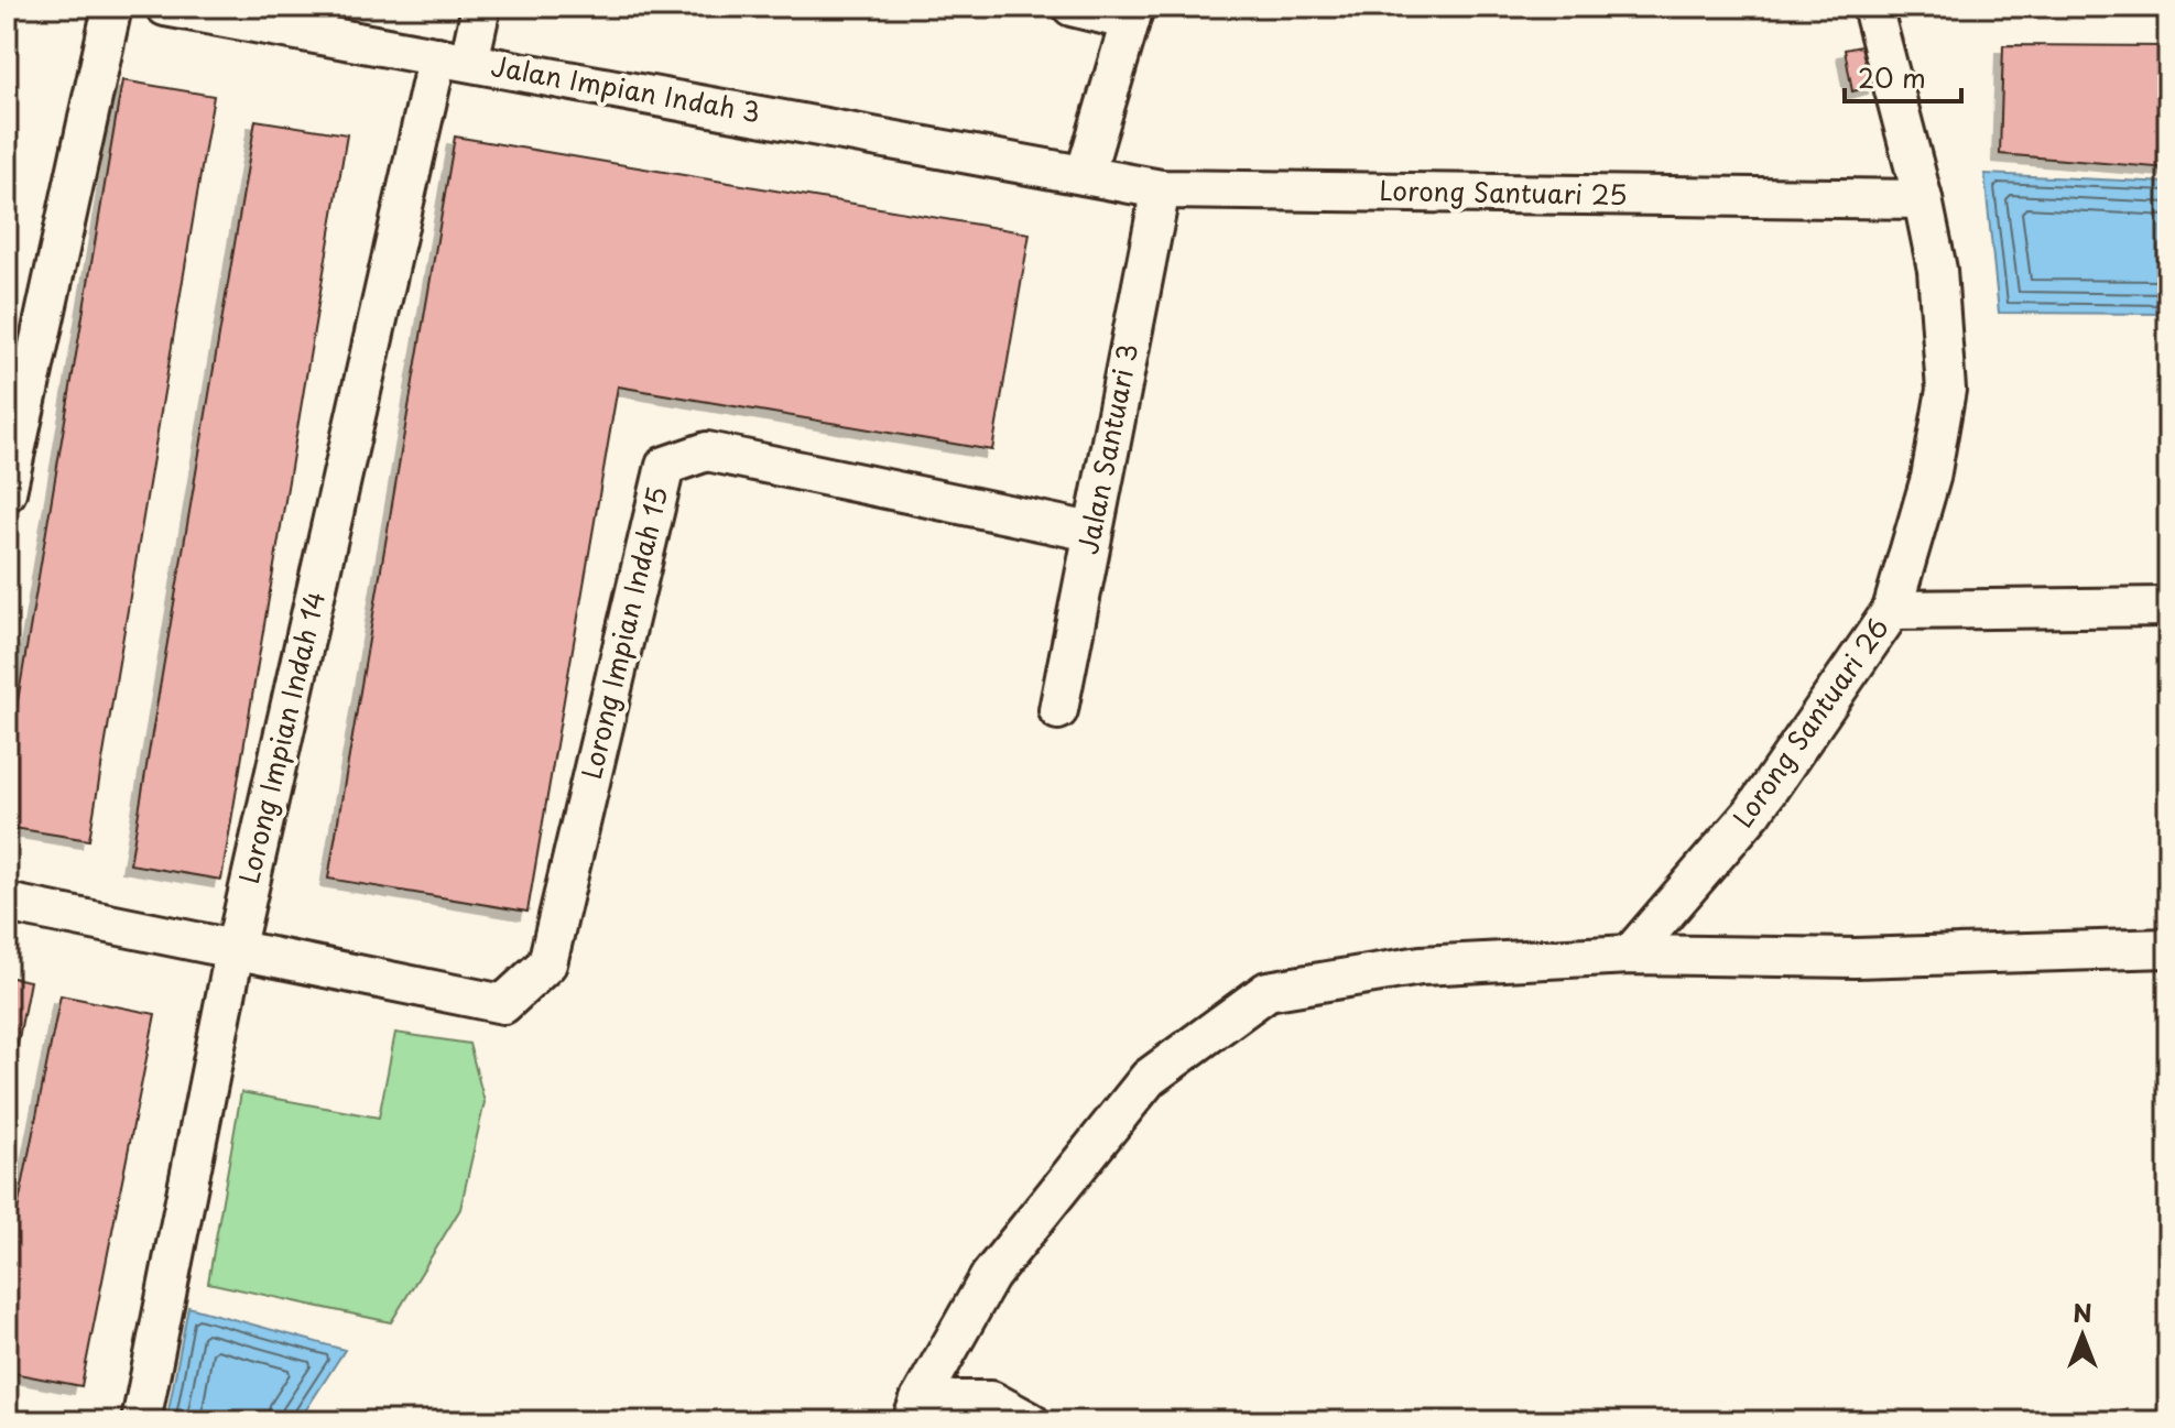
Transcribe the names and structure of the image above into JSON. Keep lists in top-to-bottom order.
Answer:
{
  "streets": {
    "street": [
      "Jalan Impian Indah 3",
      "Lorong Santuari 25",
      "Jalan Santuari 3",
      "Lorong Impian Indah 15",
      "Lorong Santuari 26",
      "Lorong Impian Indah 14"
    ]
  },
  "crossings": [
    ["Jalan Impian Indah 3", "Lorong Santuari 25"],
    ["Jalan Impian Indah 3", "Lorong Impian Indah 14"],
    ["Lorong Santuari 25", "Jalan Santuari 3"],
    ["Lorong Santuari 25", "Lorong Santuari 26"],
    ["Jalan Santuari 3", "Lorong Impian Indah 15"],
    ["Lorong Impian Indah 15", "Lorong Impian Indah 14"]
  ],
  "scale_bar": "20 m",
  "north": "top"
}
